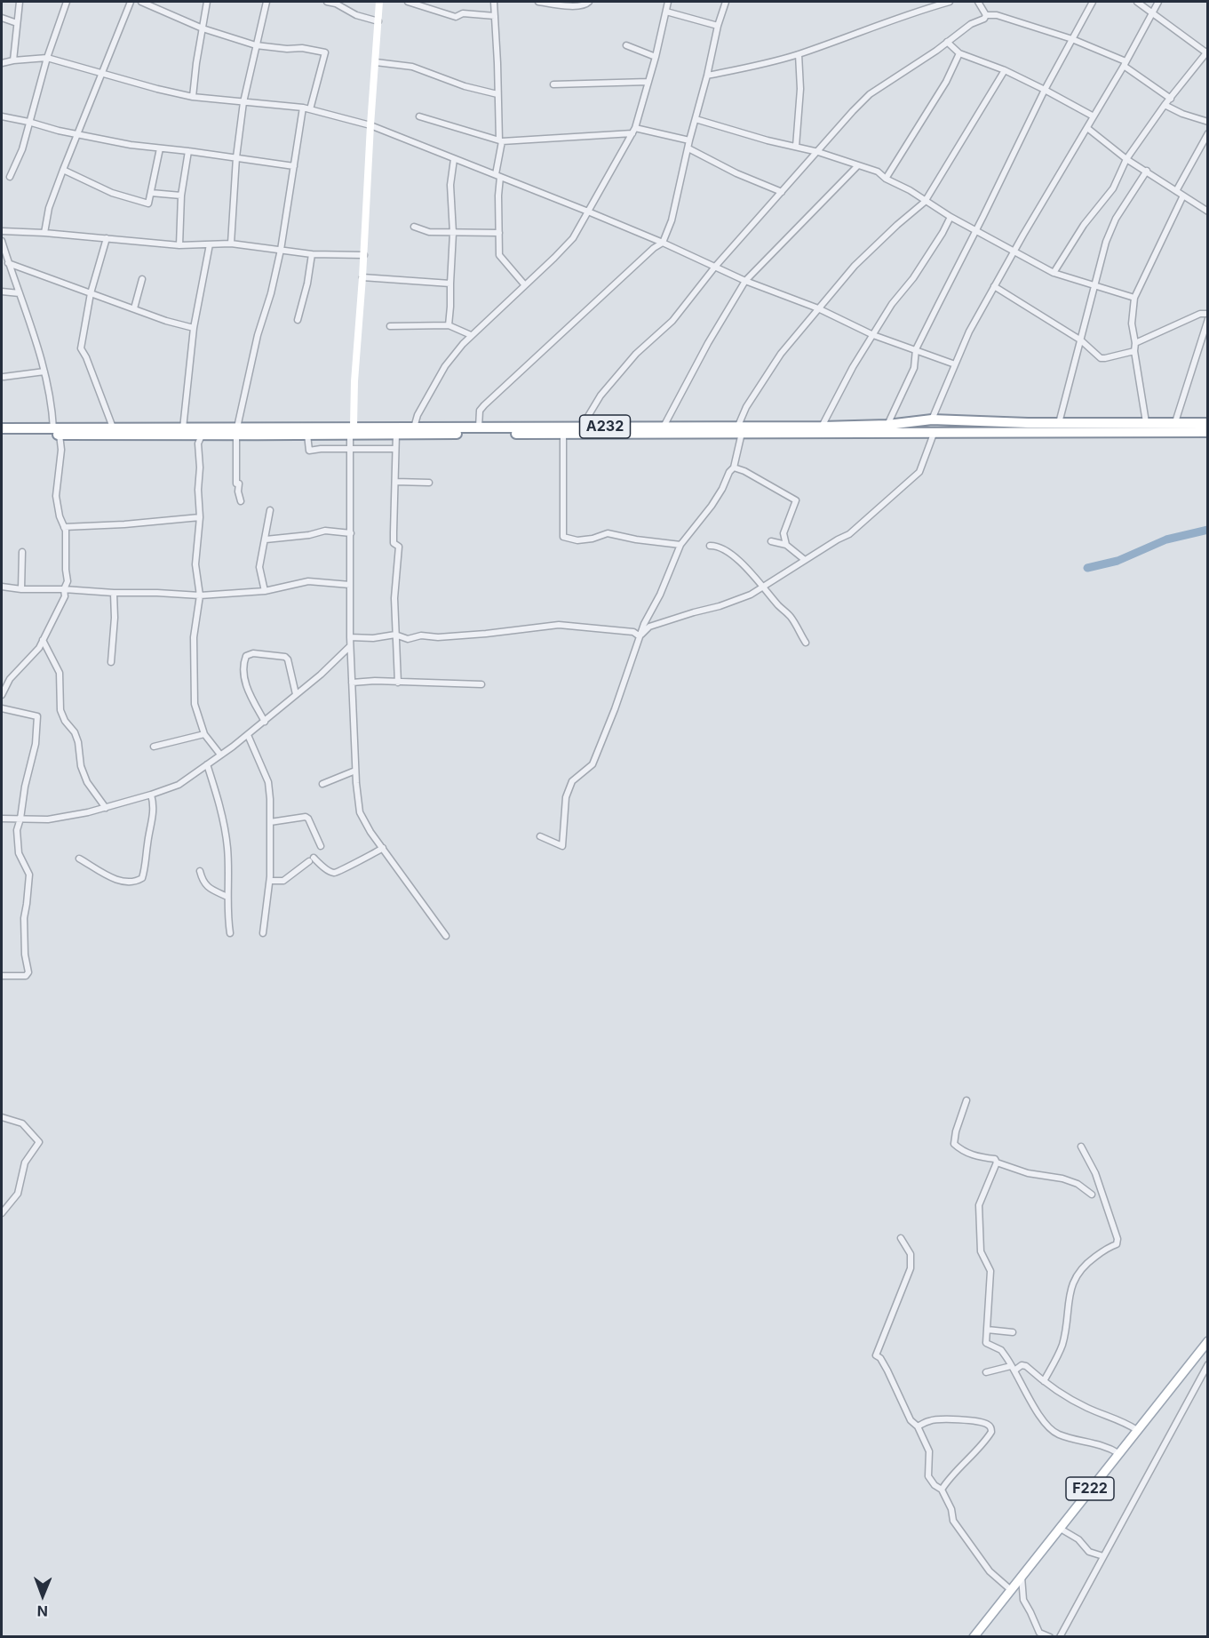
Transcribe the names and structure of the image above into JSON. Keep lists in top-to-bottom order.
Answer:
{
  "streets": {
    "highway": ["A232"],
    "main road": ["F222"]
  },
  "north": "bottom"
}
